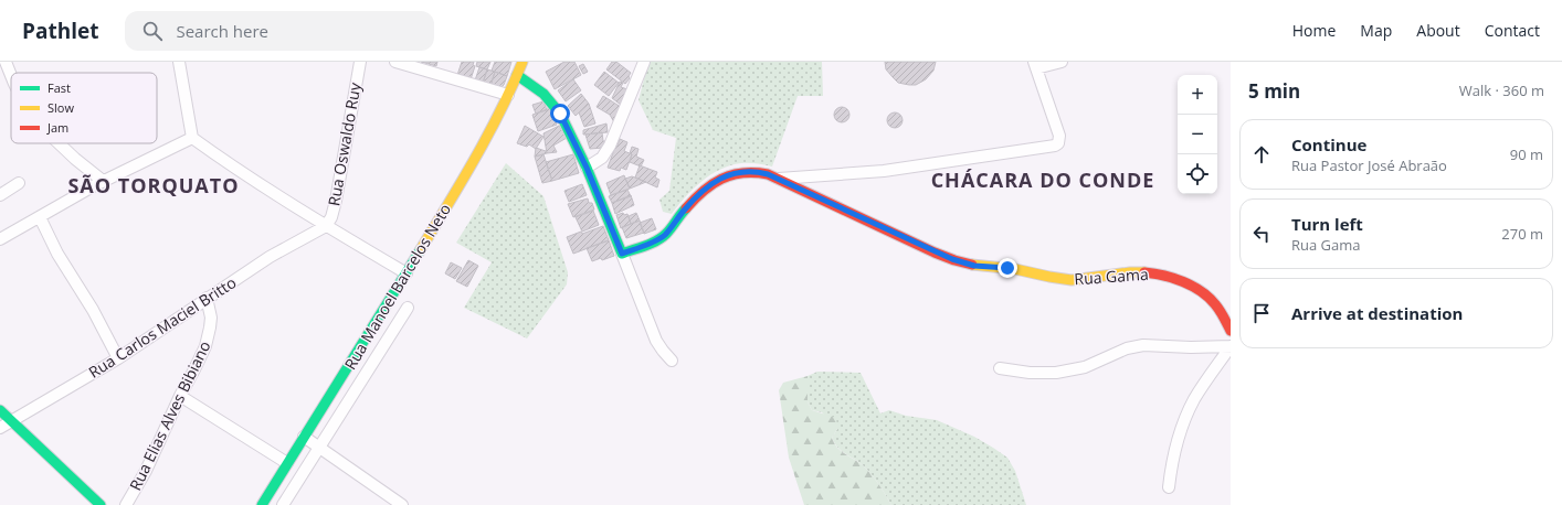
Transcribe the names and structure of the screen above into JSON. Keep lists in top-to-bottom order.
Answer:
{
  "streets": {
    "street": [
      "Rua Oswaldo Ruy",
      "Rua Gama",
      "Rua Manoel Barcelos Neto",
      "Rua Carlos Maciel Britto",
      "Rua Elias Alves Bibiano"
    ]
  },
  "crossings": [
    ["Rua Oswaldo Ruy", "Rua Carlos Maciel Britto"],
    ["Rua Carlos Maciel Britto", "Rua Elias Alves Bibiano"]
  ],
  "districts": ["CHÁCARA DO CONDE", "SÃO TORQUATO"],
  "legend": ["Fast", "Slow", "Jam"],
  "page": {
    "header": "Pathlet",
    "search": "Search here",
    "nav": [
      "Home",
      "Map",
      "About",
      "Contact"
    ],
    "heading": ["5 min", "Walk · 360 m"],
    "map_buttons": ["+", "−"],
    "list": [
      ["Continue", "Rua Pastor José Abraão", "90 m"],
      ["Turn left", "Rua Gama", "270 m"],
      "Arrive at destination"
    ]
  }
}
